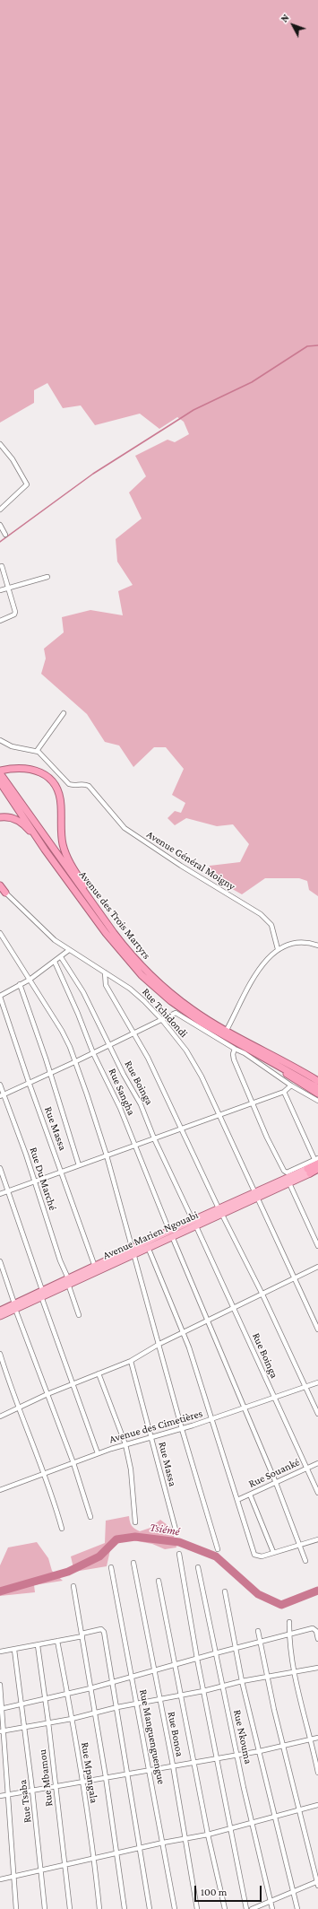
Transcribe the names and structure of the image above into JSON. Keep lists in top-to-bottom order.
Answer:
{
  "streets": {
    "highway": ["Avenue des Trois Martyrs"],
    "main road": ["Avenue Marien Ngouabi"],
    "street": [
      "Avenue Général Moigny",
      "Rue Tchidondi",
      "Rue Boinga",
      "Rue Sangha",
      "Rue Massa",
      "Rue Du Marché",
      "Avenue des Cimetières",
      "Rue Souanké",
      "Rue Bonoa",
      "Rue Manguenguengue",
      "Rue Nkouma",
      "Rue Mpangala",
      "Rue Mbamou",
      "Rue Tsaba"
    ]
  },
  "crossings": [
    ["Rue Tchidondi", "Avenue Marien Ngouabi"],
    ["Rue Boinga", "Avenue Marien Ngouabi"],
    ["Rue Boinga", "Avenue des Cimetières"],
    ["Rue Boinga", "Rue Souanké"],
    ["Rue Sangha", "Avenue Marien Ngouabi"],
    ["Rue Sangha", "Avenue des Cimetières"],
    ["Rue Sangha", "Rue Souanké"],
    ["Rue Massa", "Avenue des Cimetières"],
    ["Rue Du Marché", "Avenue Marien Ngouabi"]
  ],
  "water": ["Tsiémé"],
  "scale_bar": "100 m",
  "north": "top left"
}
